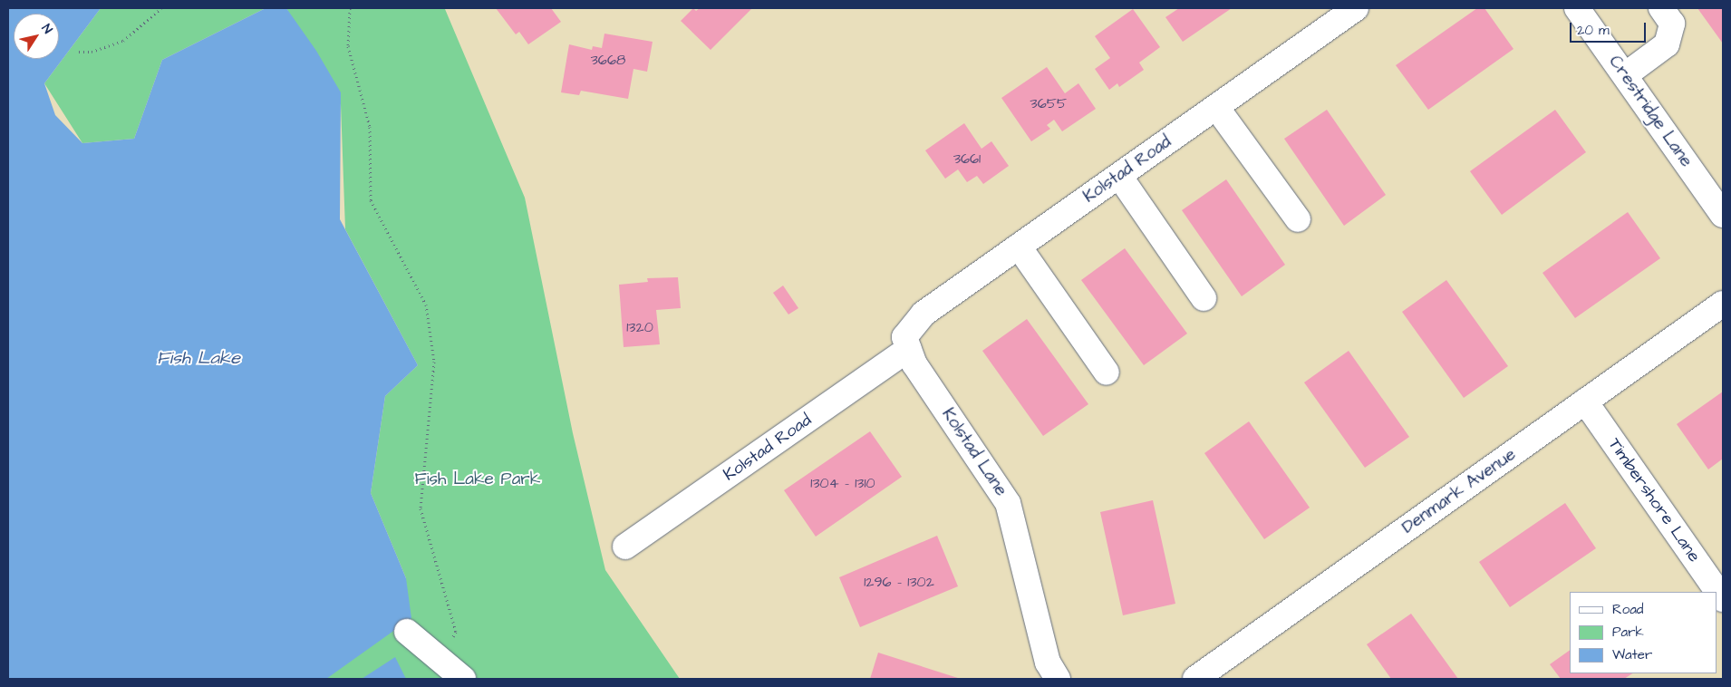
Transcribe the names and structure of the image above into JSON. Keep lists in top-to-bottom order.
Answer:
{
  "streets": {
    "street": [
      "Crestridge Lane",
      "Kolstad Road",
      "Kolstad Lane",
      "Denmark Avenue",
      "Timbershore Lane"
    ]
  },
  "crossings": [
    ["Kolstad Road", "Kolstad Lane"],
    ["Denmark Avenue", "Timbershore Lane"]
  ],
  "water": ["Fish Lake"],
  "parks": ["Fish Lake Park"],
  "house_numbers": [
    "3668",
    "3655",
    "3661",
    "1320",
    "1304 - 1310",
    "1296 - 1302"
  ],
  "legend": ["Road", "Park", "Water"],
  "scale_bar": "20 m",
  "north": "top right"
}
